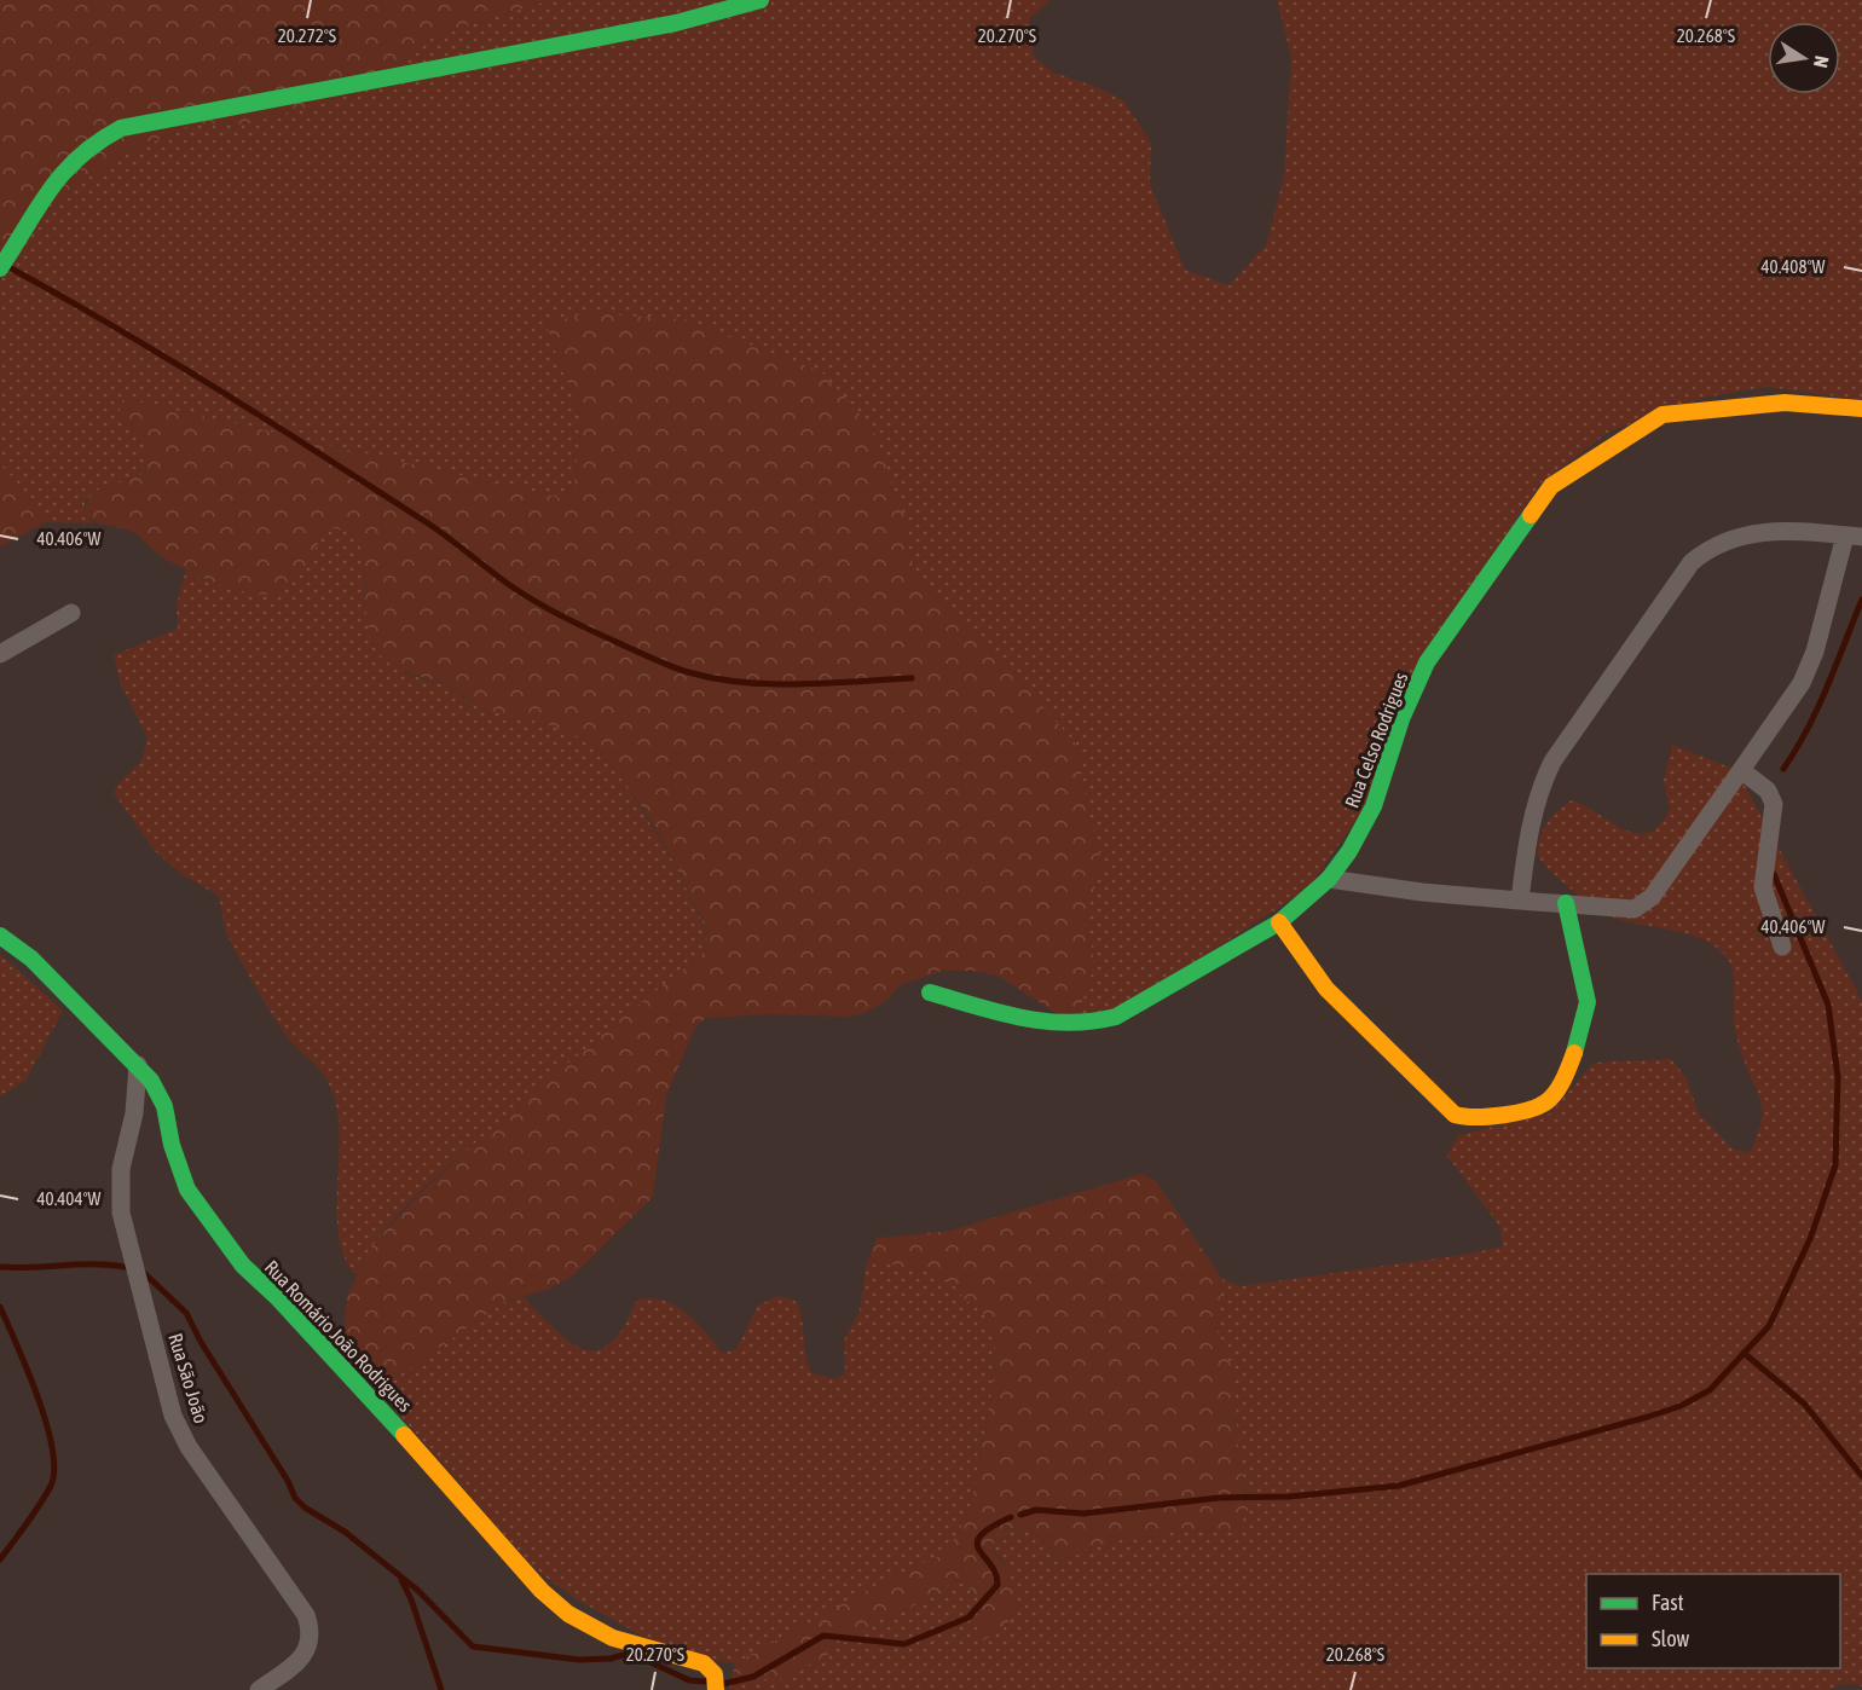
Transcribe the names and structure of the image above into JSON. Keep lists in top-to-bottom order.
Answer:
{
  "streets": {
    "street": ["Rua Celso Rodrigues", "Rua Romário João Rodrigues", "Rua São João"]
  },
  "crossings": [
    ["Rua Romário João Rodrigues", "Rua São João"]
  ],
  "legend": ["Fast", "Slow"],
  "north": "right",
  "coordinates": [
    "20.272°S",
    "20.270°S",
    "20.268°S",
    "40.408°W",
    "40.406°W",
    "40.404°W"
  ]
}
